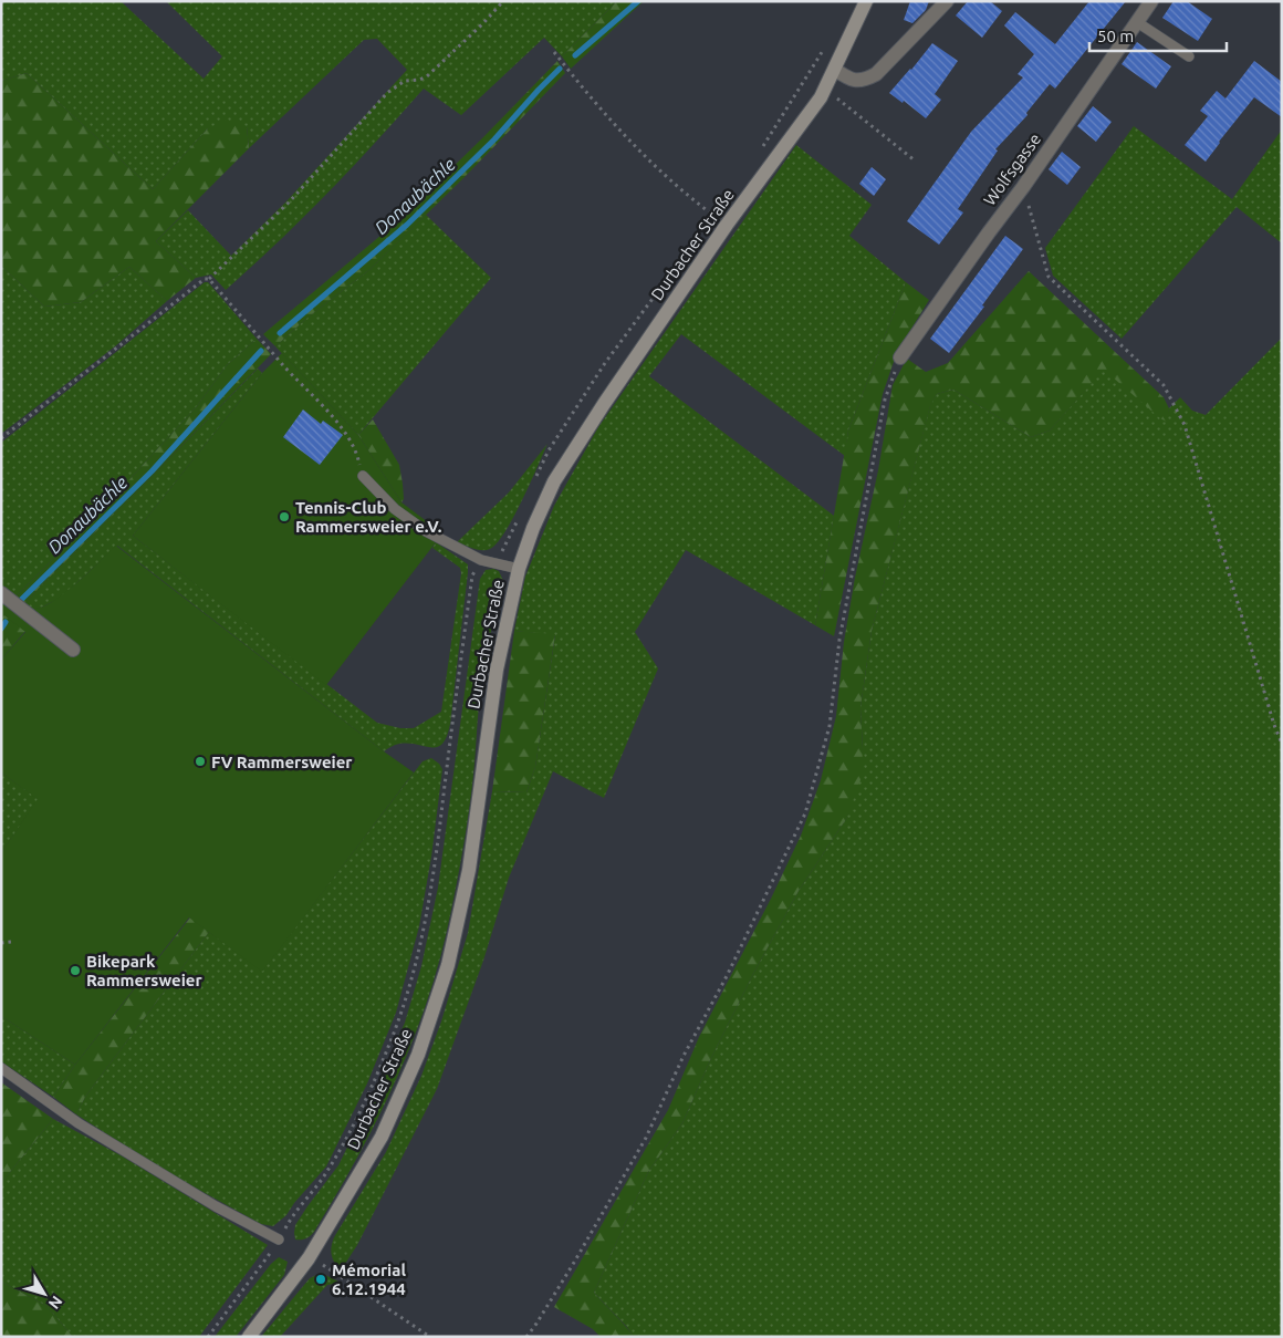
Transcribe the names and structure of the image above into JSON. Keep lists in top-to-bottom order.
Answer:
{
  "streets": {
    "street": ["Wolfsgasse", "Durbacher Straße"]
  },
  "water": ["Donaubächle"],
  "places": [
    "Tennis-Club Rammersweier e.V.",
    "FV Rammersweier",
    "Bikepark Rammersweier",
    "Mémorial 6.12.1944"
  ],
  "scale_bar": "50 m",
  "north": "bottom right"
}
